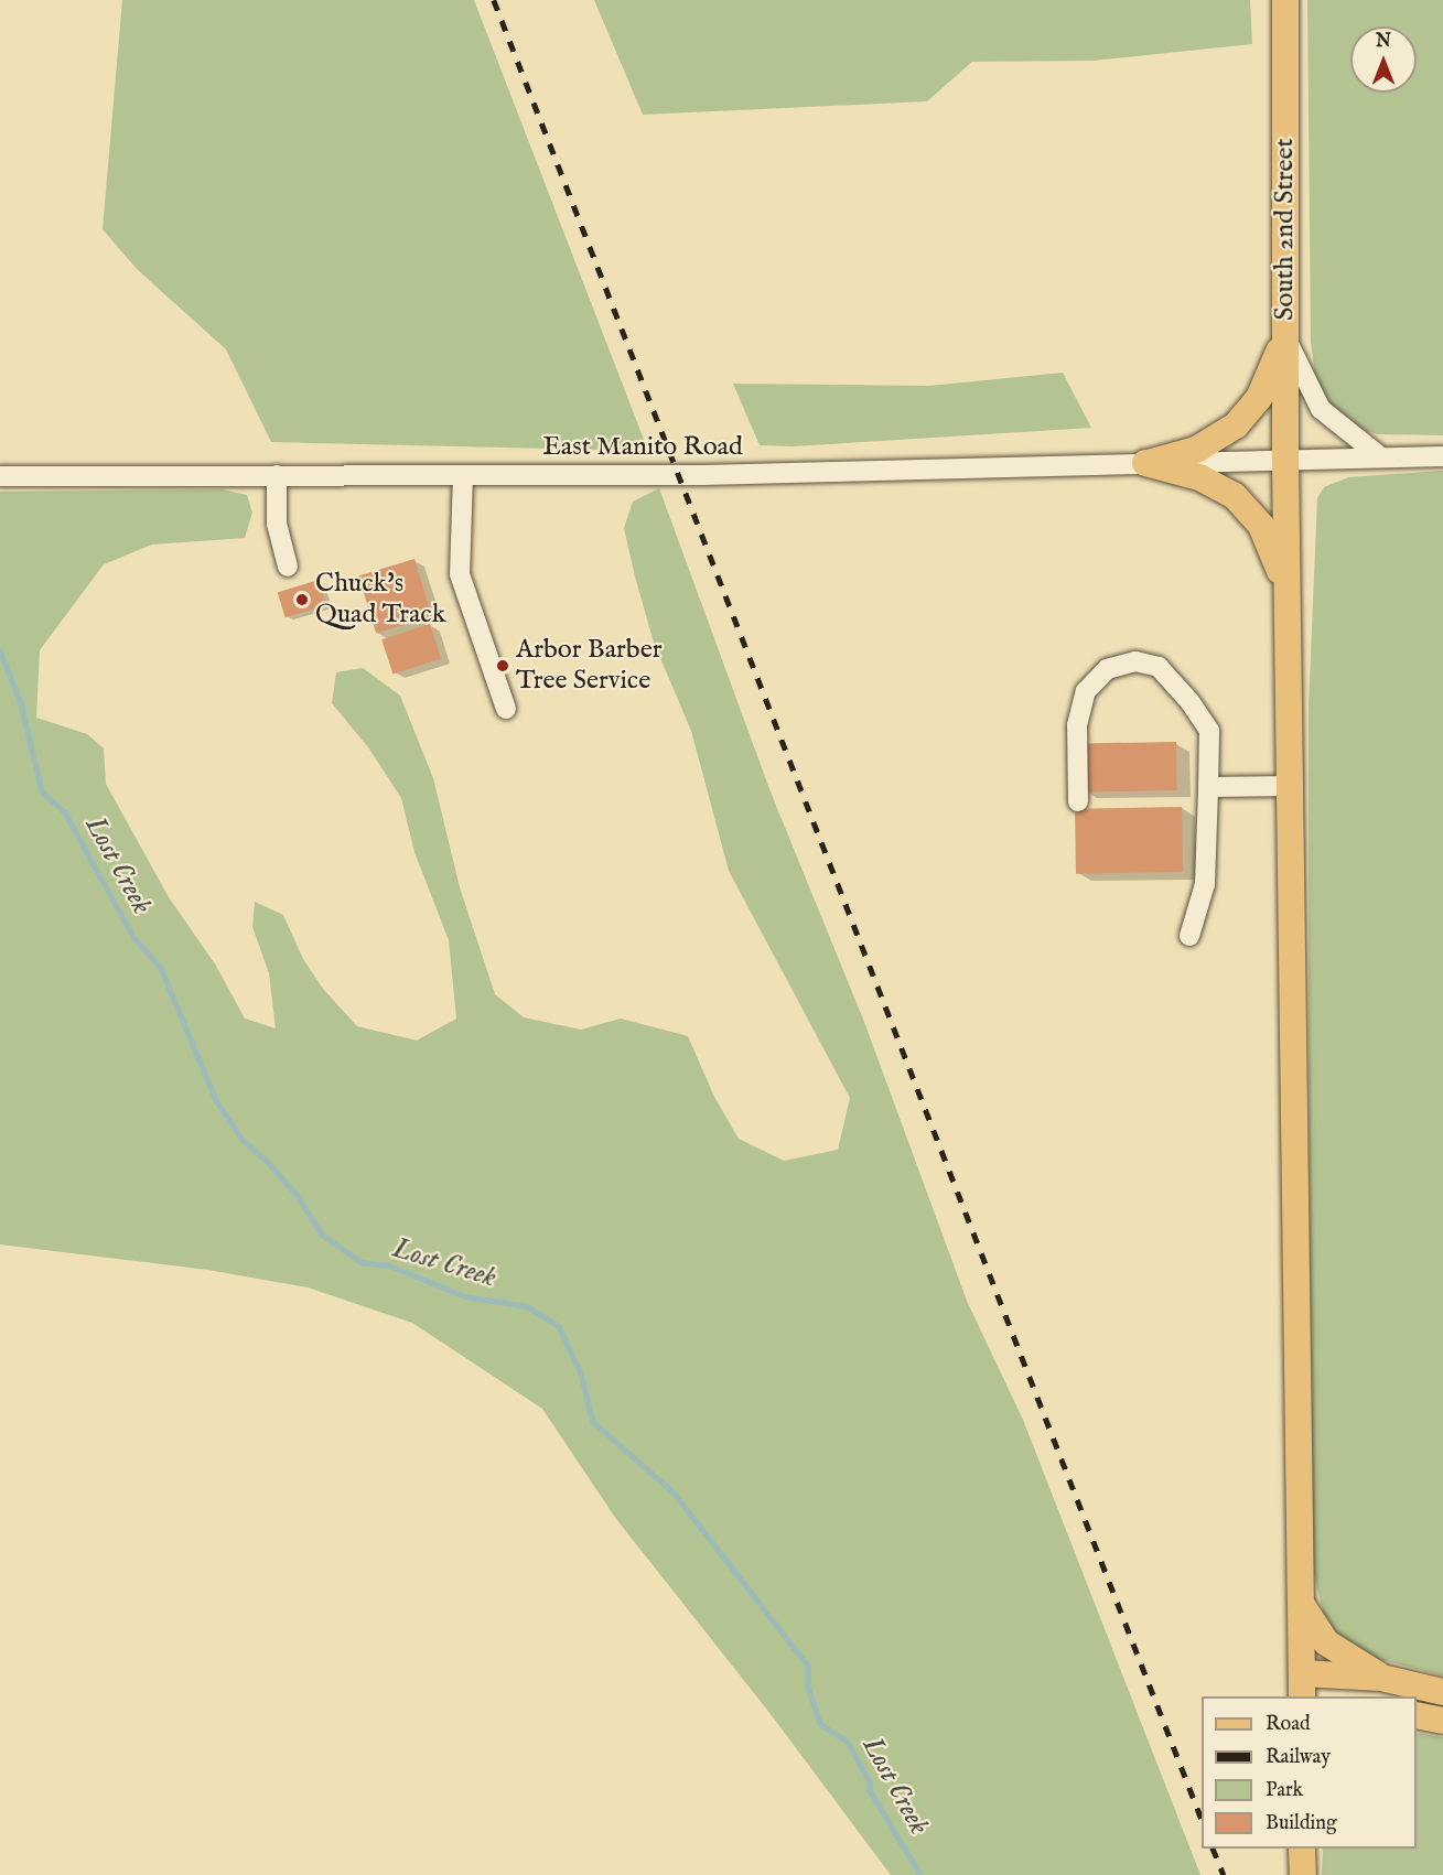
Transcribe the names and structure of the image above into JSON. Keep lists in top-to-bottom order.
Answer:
{
  "streets": {
    "main road": ["South 2nd Street"],
    "street": ["East Manito Road"]
  },
  "crossings": [
    ["South 2nd Street", "East Manito Road"]
  ],
  "water": ["Lost Creek"],
  "places": ["Chuck's Quad Track", "Arbor Barber Tree Service"],
  "legend": [
    "Road",
    "Railway",
    "Park",
    "Building"
  ],
  "north": "top"
}
